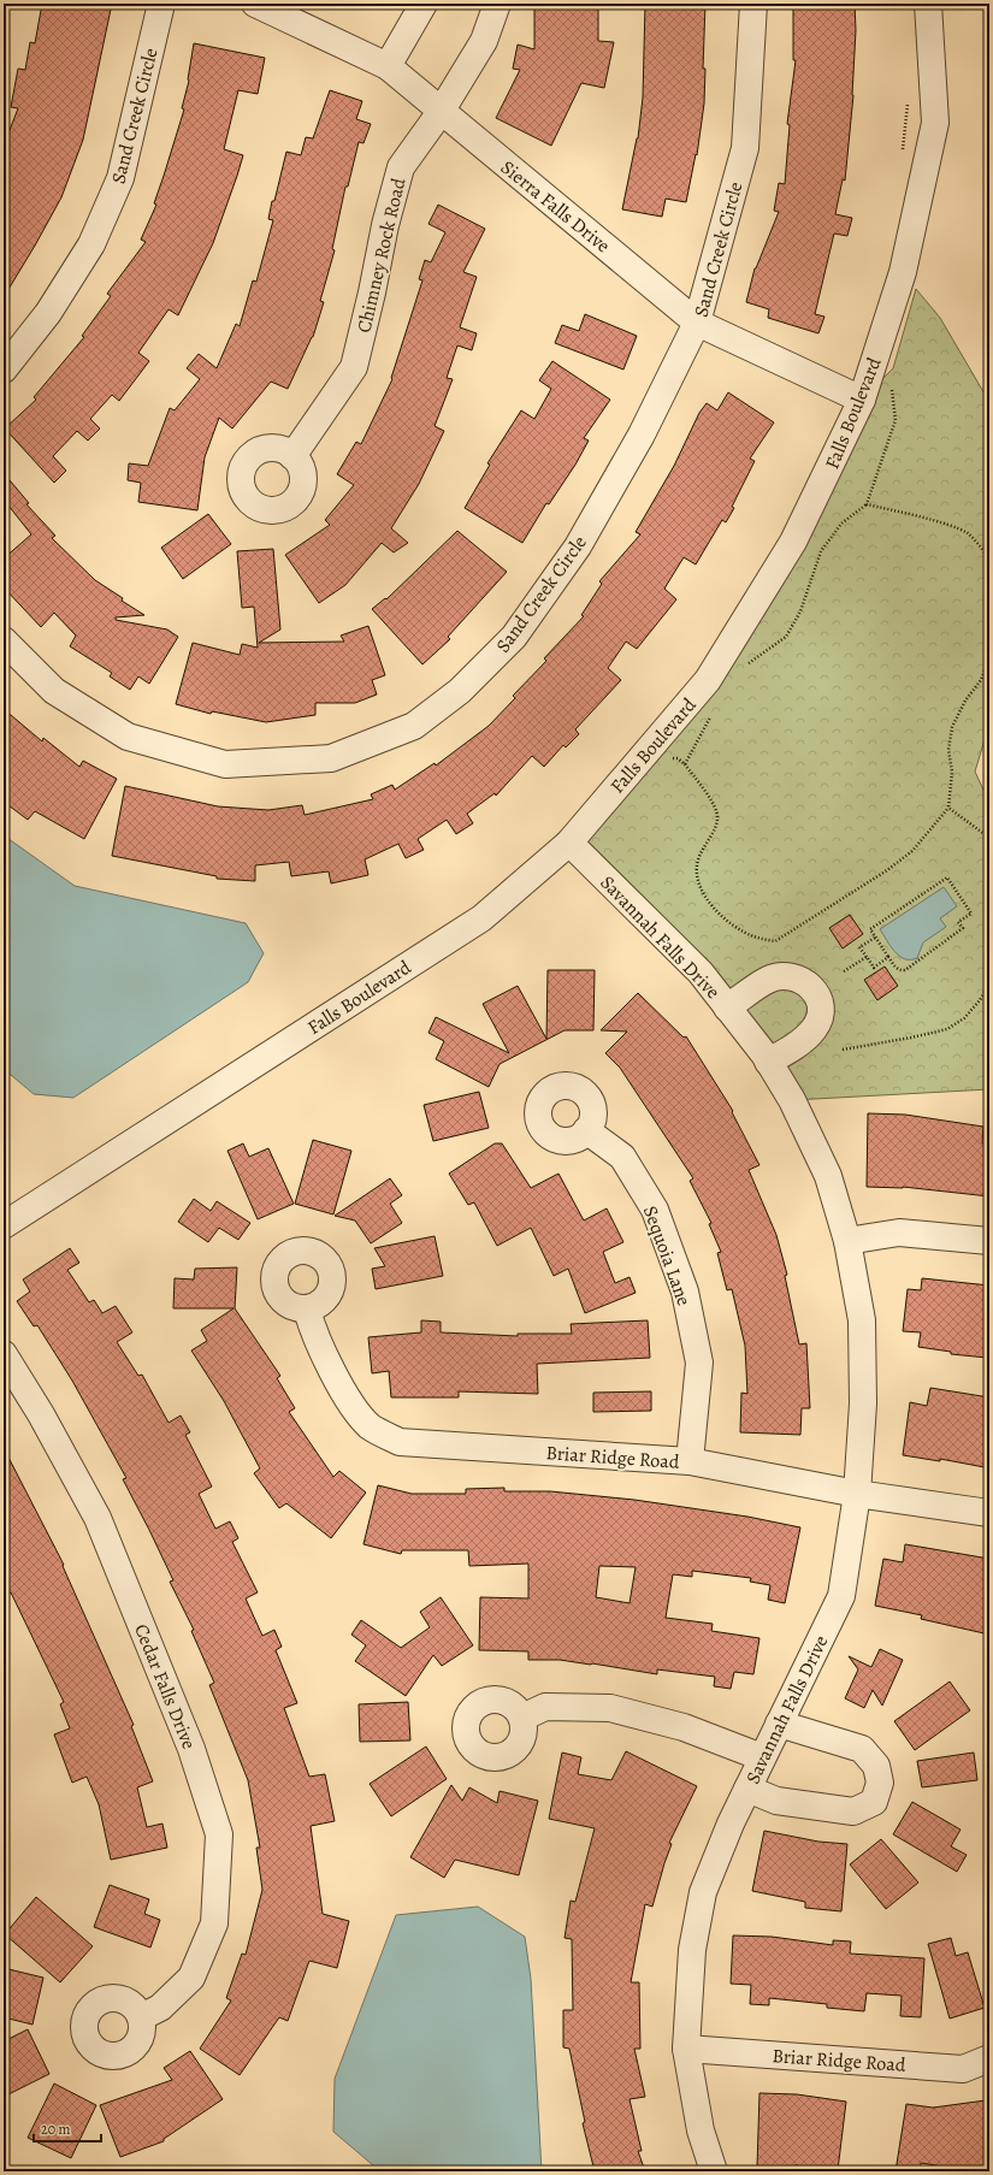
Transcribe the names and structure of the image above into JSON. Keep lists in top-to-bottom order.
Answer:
{
  "streets": {
    "street": [
      "Sand Creek Circle",
      "Sierra Falls Drive",
      "Chimney Rock Road",
      "Falls Boulevard",
      "Savannah Falls Drive",
      "Sequoia Lane",
      "Briar Ridge Road",
      "Cedar Falls Drive"
    ]
  },
  "crossings": [
    ["Sand Creek Circle", "Sierra Falls Drive"],
    ["Sierra Falls Drive", "Chimney Rock Road"],
    ["Sierra Falls Drive", "Falls Boulevard"],
    ["Falls Boulevard", "Savannah Falls Drive"],
    ["Savannah Falls Drive", "Briar Ridge Road"],
    ["Sequoia Lane", "Briar Ridge Road"]
  ],
  "scale_bar": "20 m"
}
